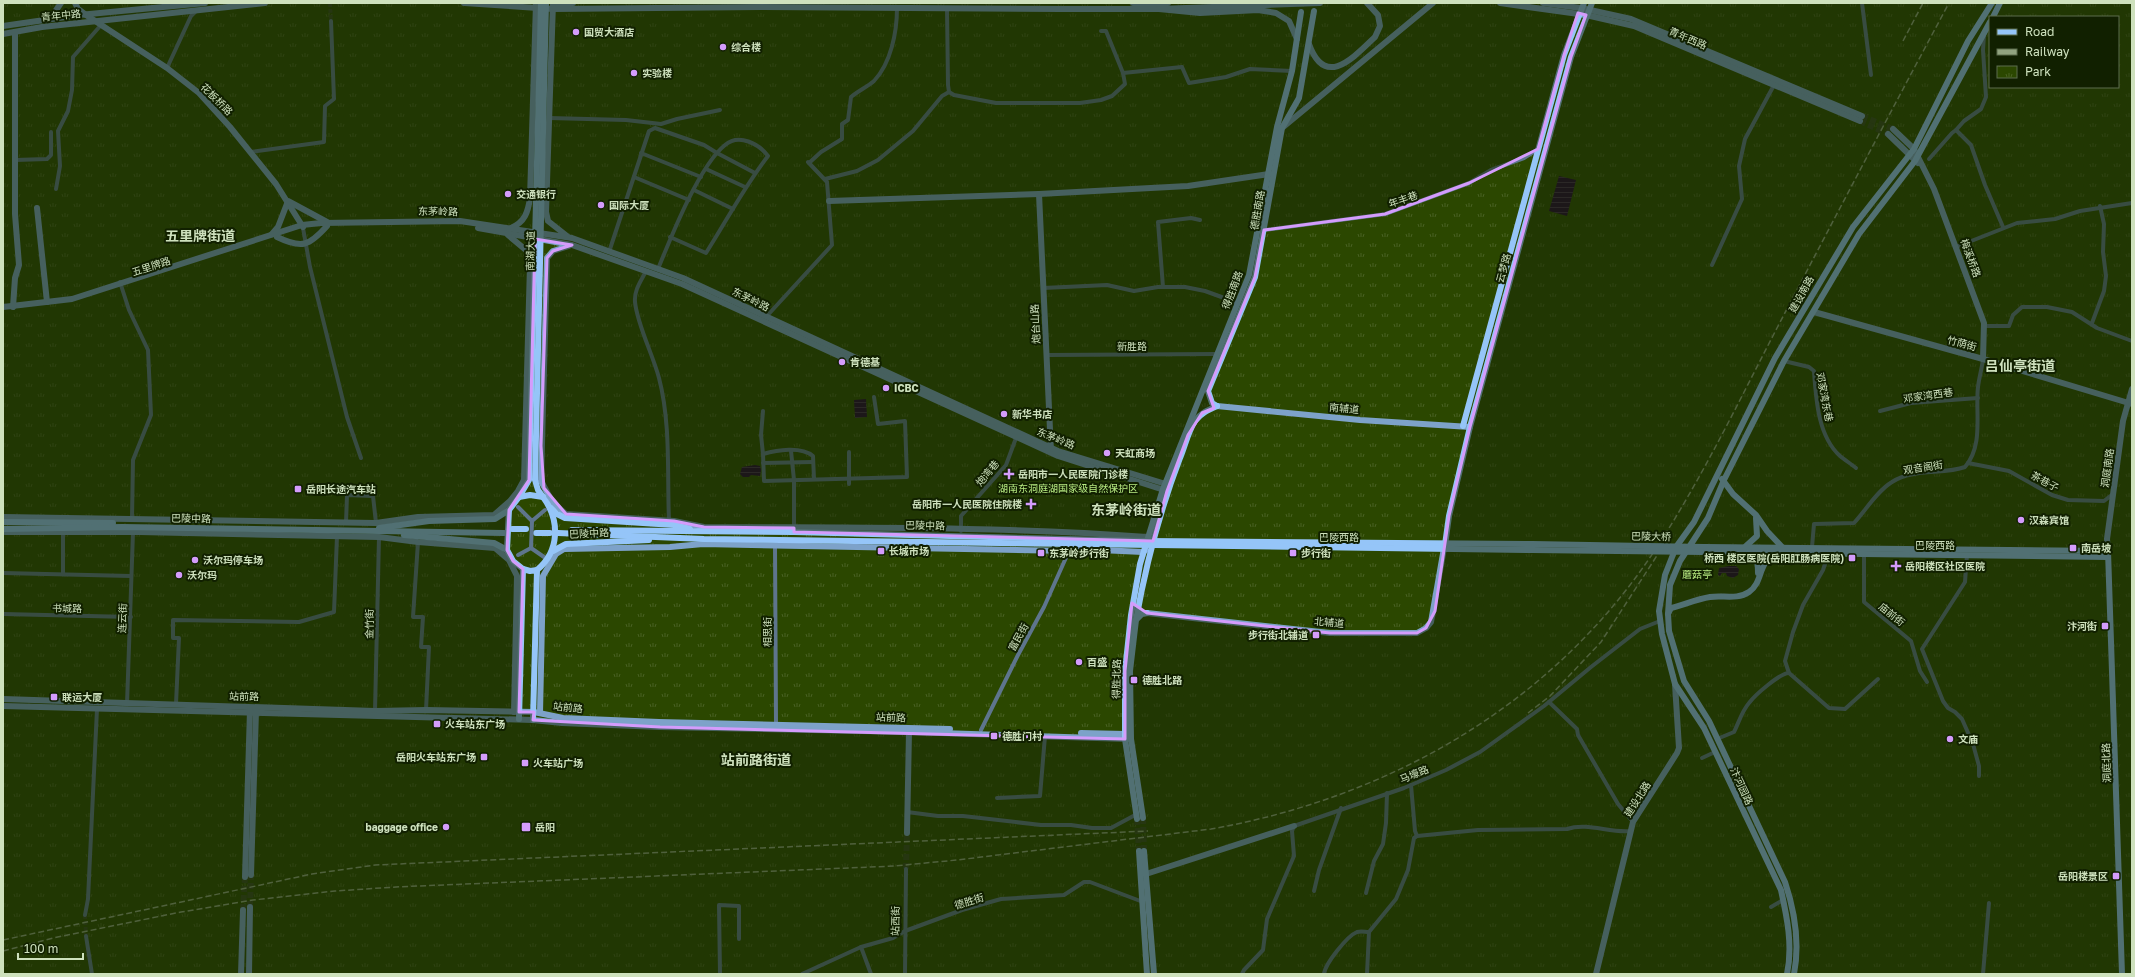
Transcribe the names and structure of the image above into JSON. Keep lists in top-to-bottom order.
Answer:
{
  "streets": {
    "main road": [
      "青年中路",
      "青年西路",
      "花板桥路",
      "德胜南路",
      "东茅岭路",
      "南湖大道",
      "梅溪桥路",
      "五里牌路",
      "云梦路",
      "得胜南路",
      "建设南路",
      "炮台山路",
      "竹荫街",
      "南辅道",
      "洞庭南路",
      "巴陵中路",
      "巴陵大桥",
      "巴陵西路",
      "北辅道",
      "得胜北路",
      "站前路",
      "洞庭北路",
      "汴河园路",
      "建设北路"
    ],
    "street": [
      "年丰巷",
      "新胜路",
      "邓家湾西巷",
      "邓家湾东巷",
      "观音阁街",
      "炮湾巷",
      "茶巷子",
      "书城路",
      "庙前街",
      "连云街",
      "金竹街",
      "相思街",
      "富民街",
      "马壕路",
      "德胜街",
      "站西街"
    ]
  },
  "crossings": [
    ["青年中路", "花板桥路"],
    ["青年西路", "云梦路"],
    ["花板桥路", "东茅岭路"],
    ["花板桥路", "五里牌路"],
    ["年丰巷", "德胜南路"],
    ["德胜南路", "得胜南路"],
    ["德胜南路", "南辅道"],
    ["东茅岭路", "南湖大道"],
    ["东茅岭路", "五里牌路"],
    ["东茅岭路", "得胜南路"],
    ["东茅岭路", "炮台山路"],
    ["东茅岭路", "炮湾巷"],
    ["南湖大道", "巴陵中路"],
    ["梅溪桥路", "建设南路"],
    ["梅溪桥路", "竹荫街"],
    ["云梦路", "南辅道"],
    ["云梦路", "巴陵西路"],
    ["云梦路", "北辅道"],
    ["得胜南路", "新胜路"],
    ["得胜南路", "南辅道"],
    ["得胜南路", "巴陵中路"],
    ["得胜南路", "巴陵西路"],
    ["得胜南路", "得胜北路"],
    ["建设南路", "竹荫街"],
    ["建设南路", "邓家湾东巷"],
    ["建设南路", "汴河园路"],
    ["炮台山路", "新胜路"],
    ["竹荫街", "洞庭南路"],
    ["观音阁街", "茶巷子"],
    ["观音阁街", "巴陵西路"],
    ["洞庭南路", "茶巷子"],
    ["洞庭南路", "巴陵西路"],
    ["洞庭南路", "洞庭北路"],
    ["炮湾巷", "巴陵中路"],
    ["巴陵中路", "巴陵西路"],
    ["巴陵中路", "金竹街"],
    ["巴陵中路", "相思街"],
    ["巴陵中路", "得胜北路"],
    ["巴陵大桥", "巴陵西路"],
    ["巴陵西路", "庙前街"],
    ["巴陵西路", "北辅道"],
    ["巴陵西路", "得胜北路"],
    ["巴陵西路", "洞庭北路"],
    ["书城路", "连云街"],
    ["连云街", "站前路"],
    ["金竹街", "站前路"],
    ["相思街", "站前路"],
    ["富民街", "站前路"],
    ["得胜北路", "站前路"],
    ["马壕路", "汴河园路"],
    ["汴河园路", "建设北路"],
    ["德胜街", "站西街"]
  ],
  "districts": [
    "五里牌街道",
    "吕仙亭街道",
    "东茅岭街道",
    "站前路街道"
  ],
  "parks": ["湖南东洞庭湖国家级自然保护区", "蘑菇亭"],
  "places": {
    "other": [
      "国贸大酒店",
      "综合楼",
      "实验楼",
      "交通银行",
      "国际大厦",
      "肯德基",
      "ICBC",
      "新华书店",
      "天虹商场",
      "汉森宾馆",
      "沃尔玛停车场",
      "沃尔玛",
      "百盛",
      "文庙",
      "baggage office"
    ],
    "health": ["岳阳市一人民医院门诊楼", "岳阳市一人民医院住院楼", "岳阳楼区社区医院"],
    "transit": [
      "岳阳长途汽车站",
      "南岳坡",
      "长城市场",
      "东茅岭步行街",
      "步行街",
      "桥西 楼区医院(岳阳肛肠病医院)",
      "汴河街",
      "步行街北辅道",
      "德胜北路",
      "联运大厦",
      "火车站东广场",
      "德胜门村",
      "岳阳火车站东广场",
      "火车站广场",
      "岳阳",
      "岳阳楼景区"
    ]
  },
  "legend": ["Road", "Railway", "Park"],
  "scale_bar": "100 m"
}
